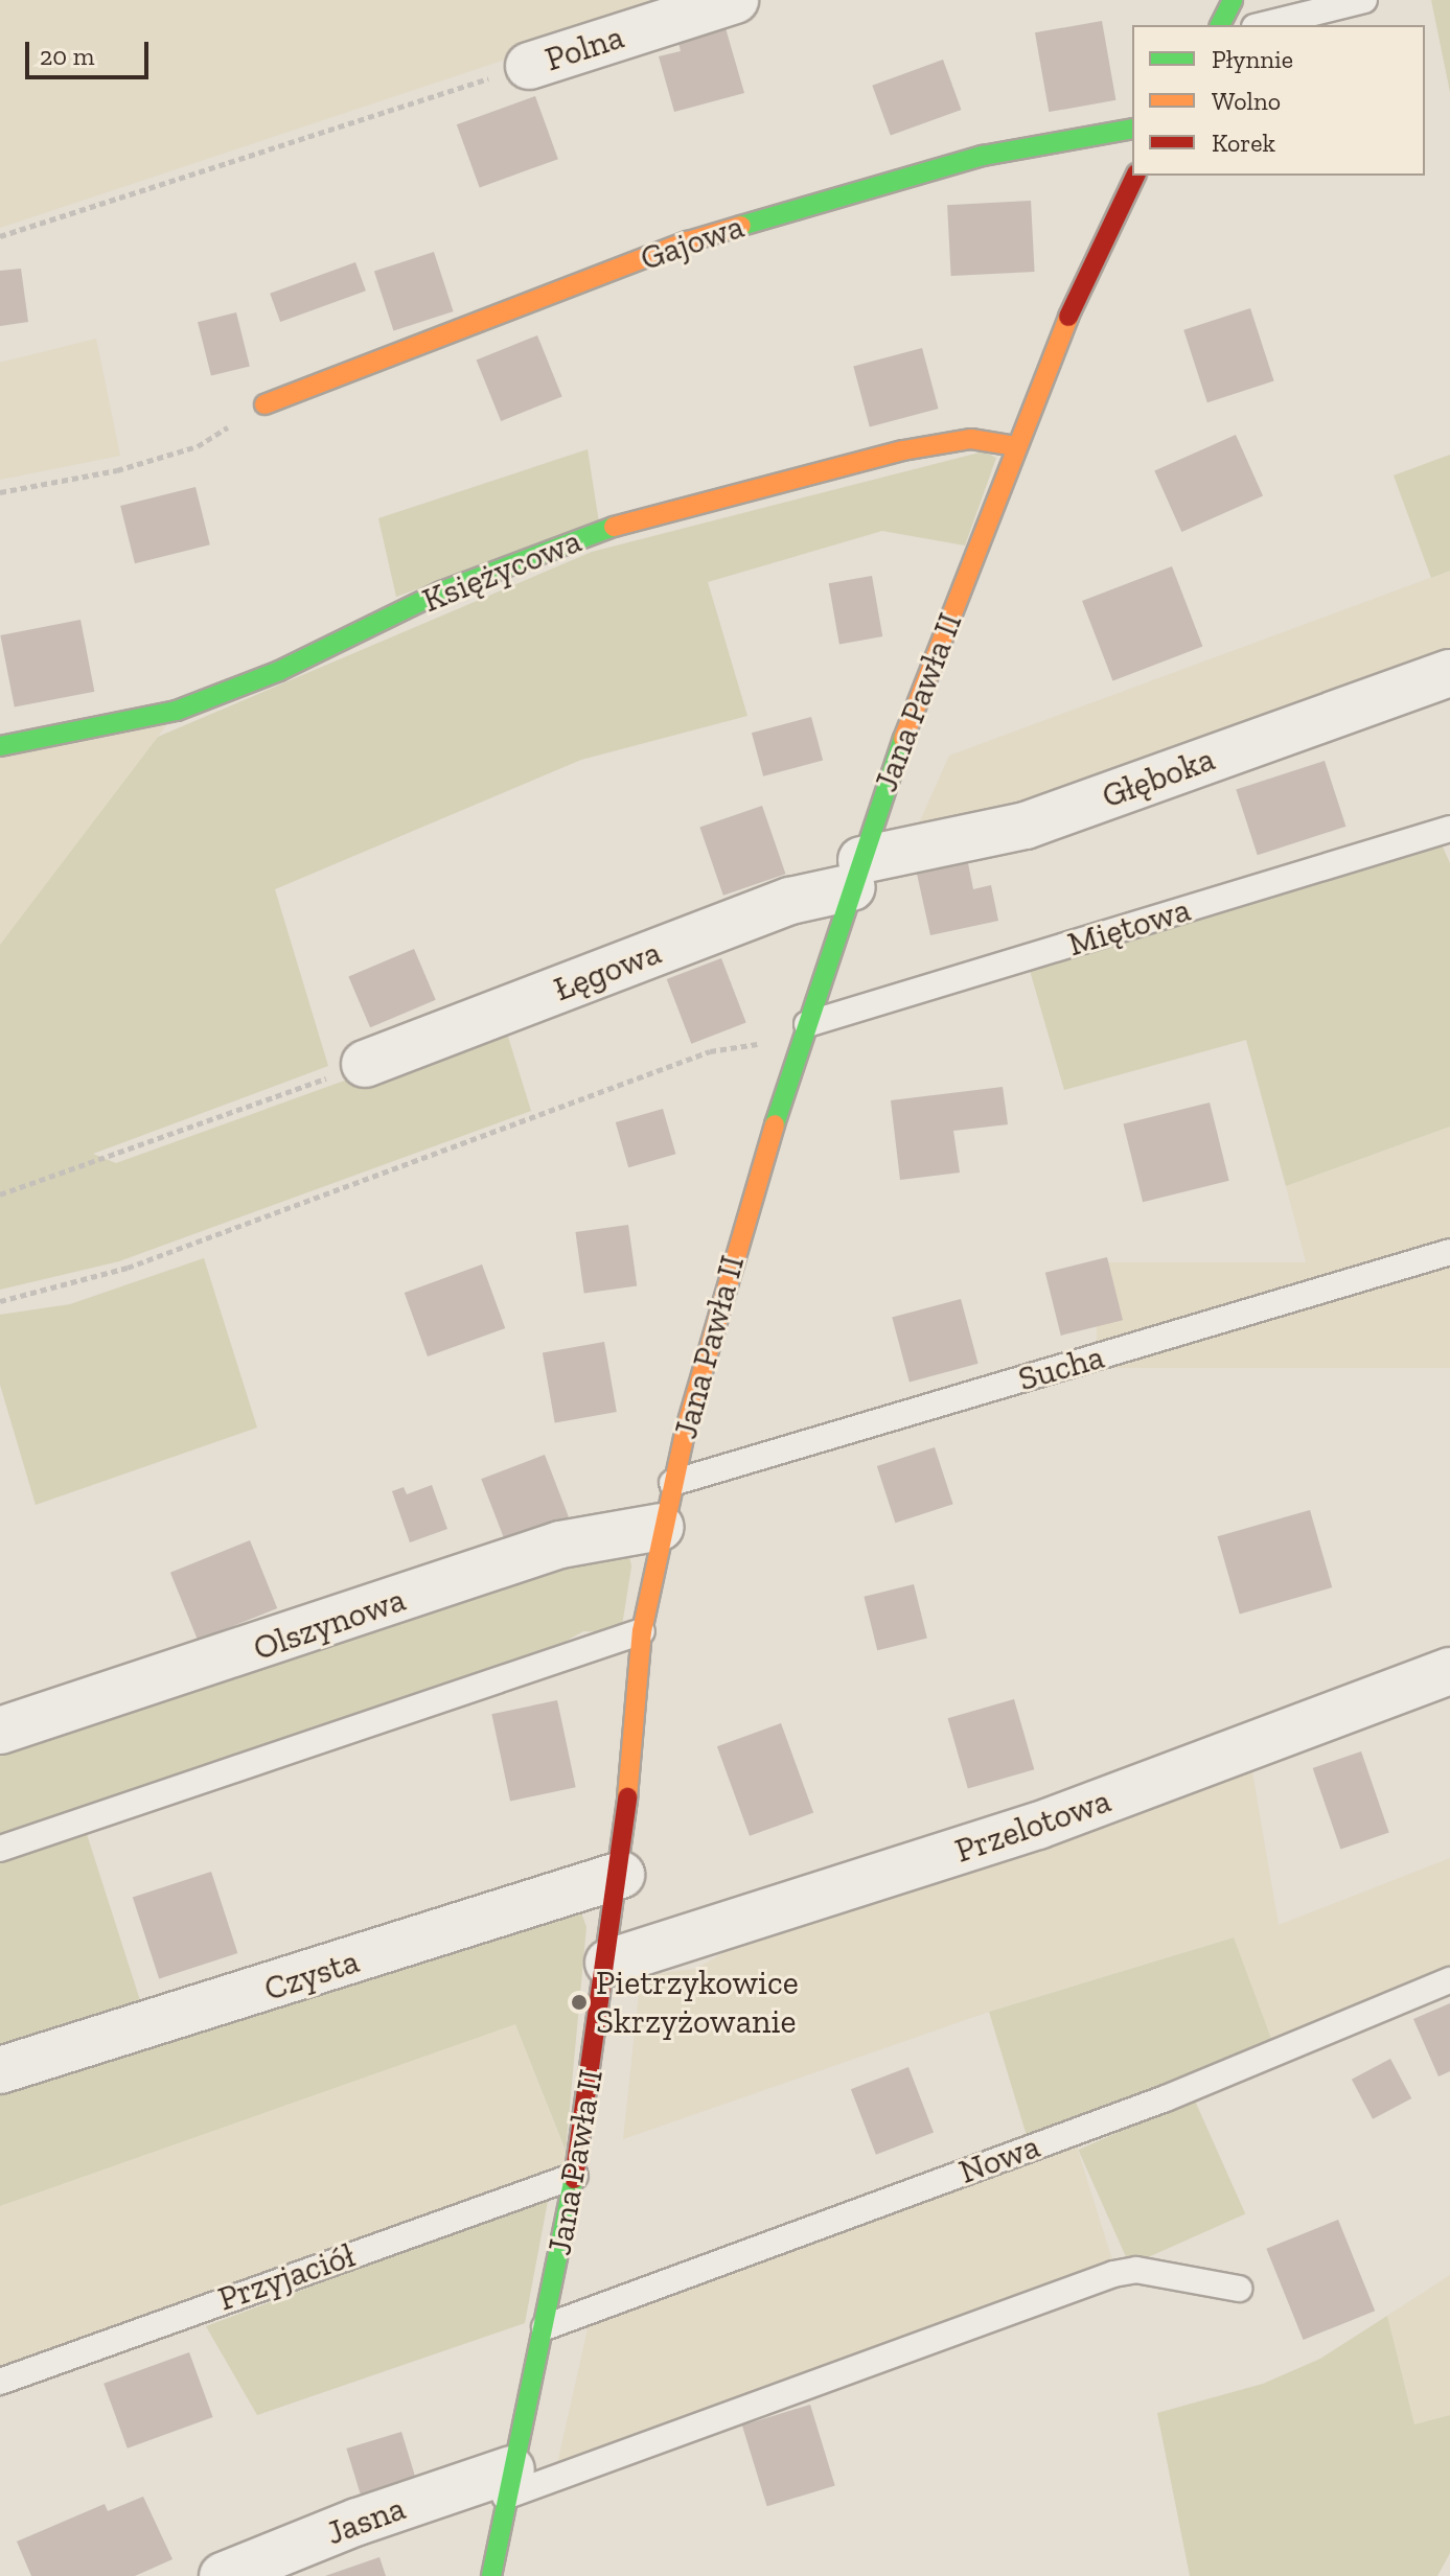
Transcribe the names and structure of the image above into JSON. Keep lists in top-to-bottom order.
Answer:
{
  "streets": {
    "street": [
      "Polna",
      "Gajowa",
      "Księżycowa",
      "Jana Pawła II",
      "Głęboka",
      "Łęgowa",
      "Olszynowa",
      "Przelotowa",
      "Czysta",
      "Jasna"
    ],
    "lane": [
      "Miętowa",
      "Sucha",
      "Nowa",
      "Przyjaciół"
    ]
  },
  "crossings": [
    ["Księżycowa", "Jana Pawła II"],
    ["Jana Pawła II", "Głęboka"],
    ["Jana Pawła II", "Miętowa"],
    ["Jana Pawła II", "Łęgowa"],
    ["Jana Pawła II", "Sucha"],
    ["Jana Pawła II", "Olszynowa"],
    ["Jana Pawła II", "Przelotowa"],
    ["Jana Pawła II", "Czysta"],
    ["Jana Pawła II", "Nowa"],
    ["Jana Pawła II", "Przyjaciół"],
    ["Jana Pawła II", "Jasna"],
    ["Głęboka", "Łęgowa"]
  ],
  "places": ["Pietrzykowice Skrzyżowanie"],
  "legend": ["Płynnie", "Wolno", "Korek"],
  "scale_bar": "20 m"
}
